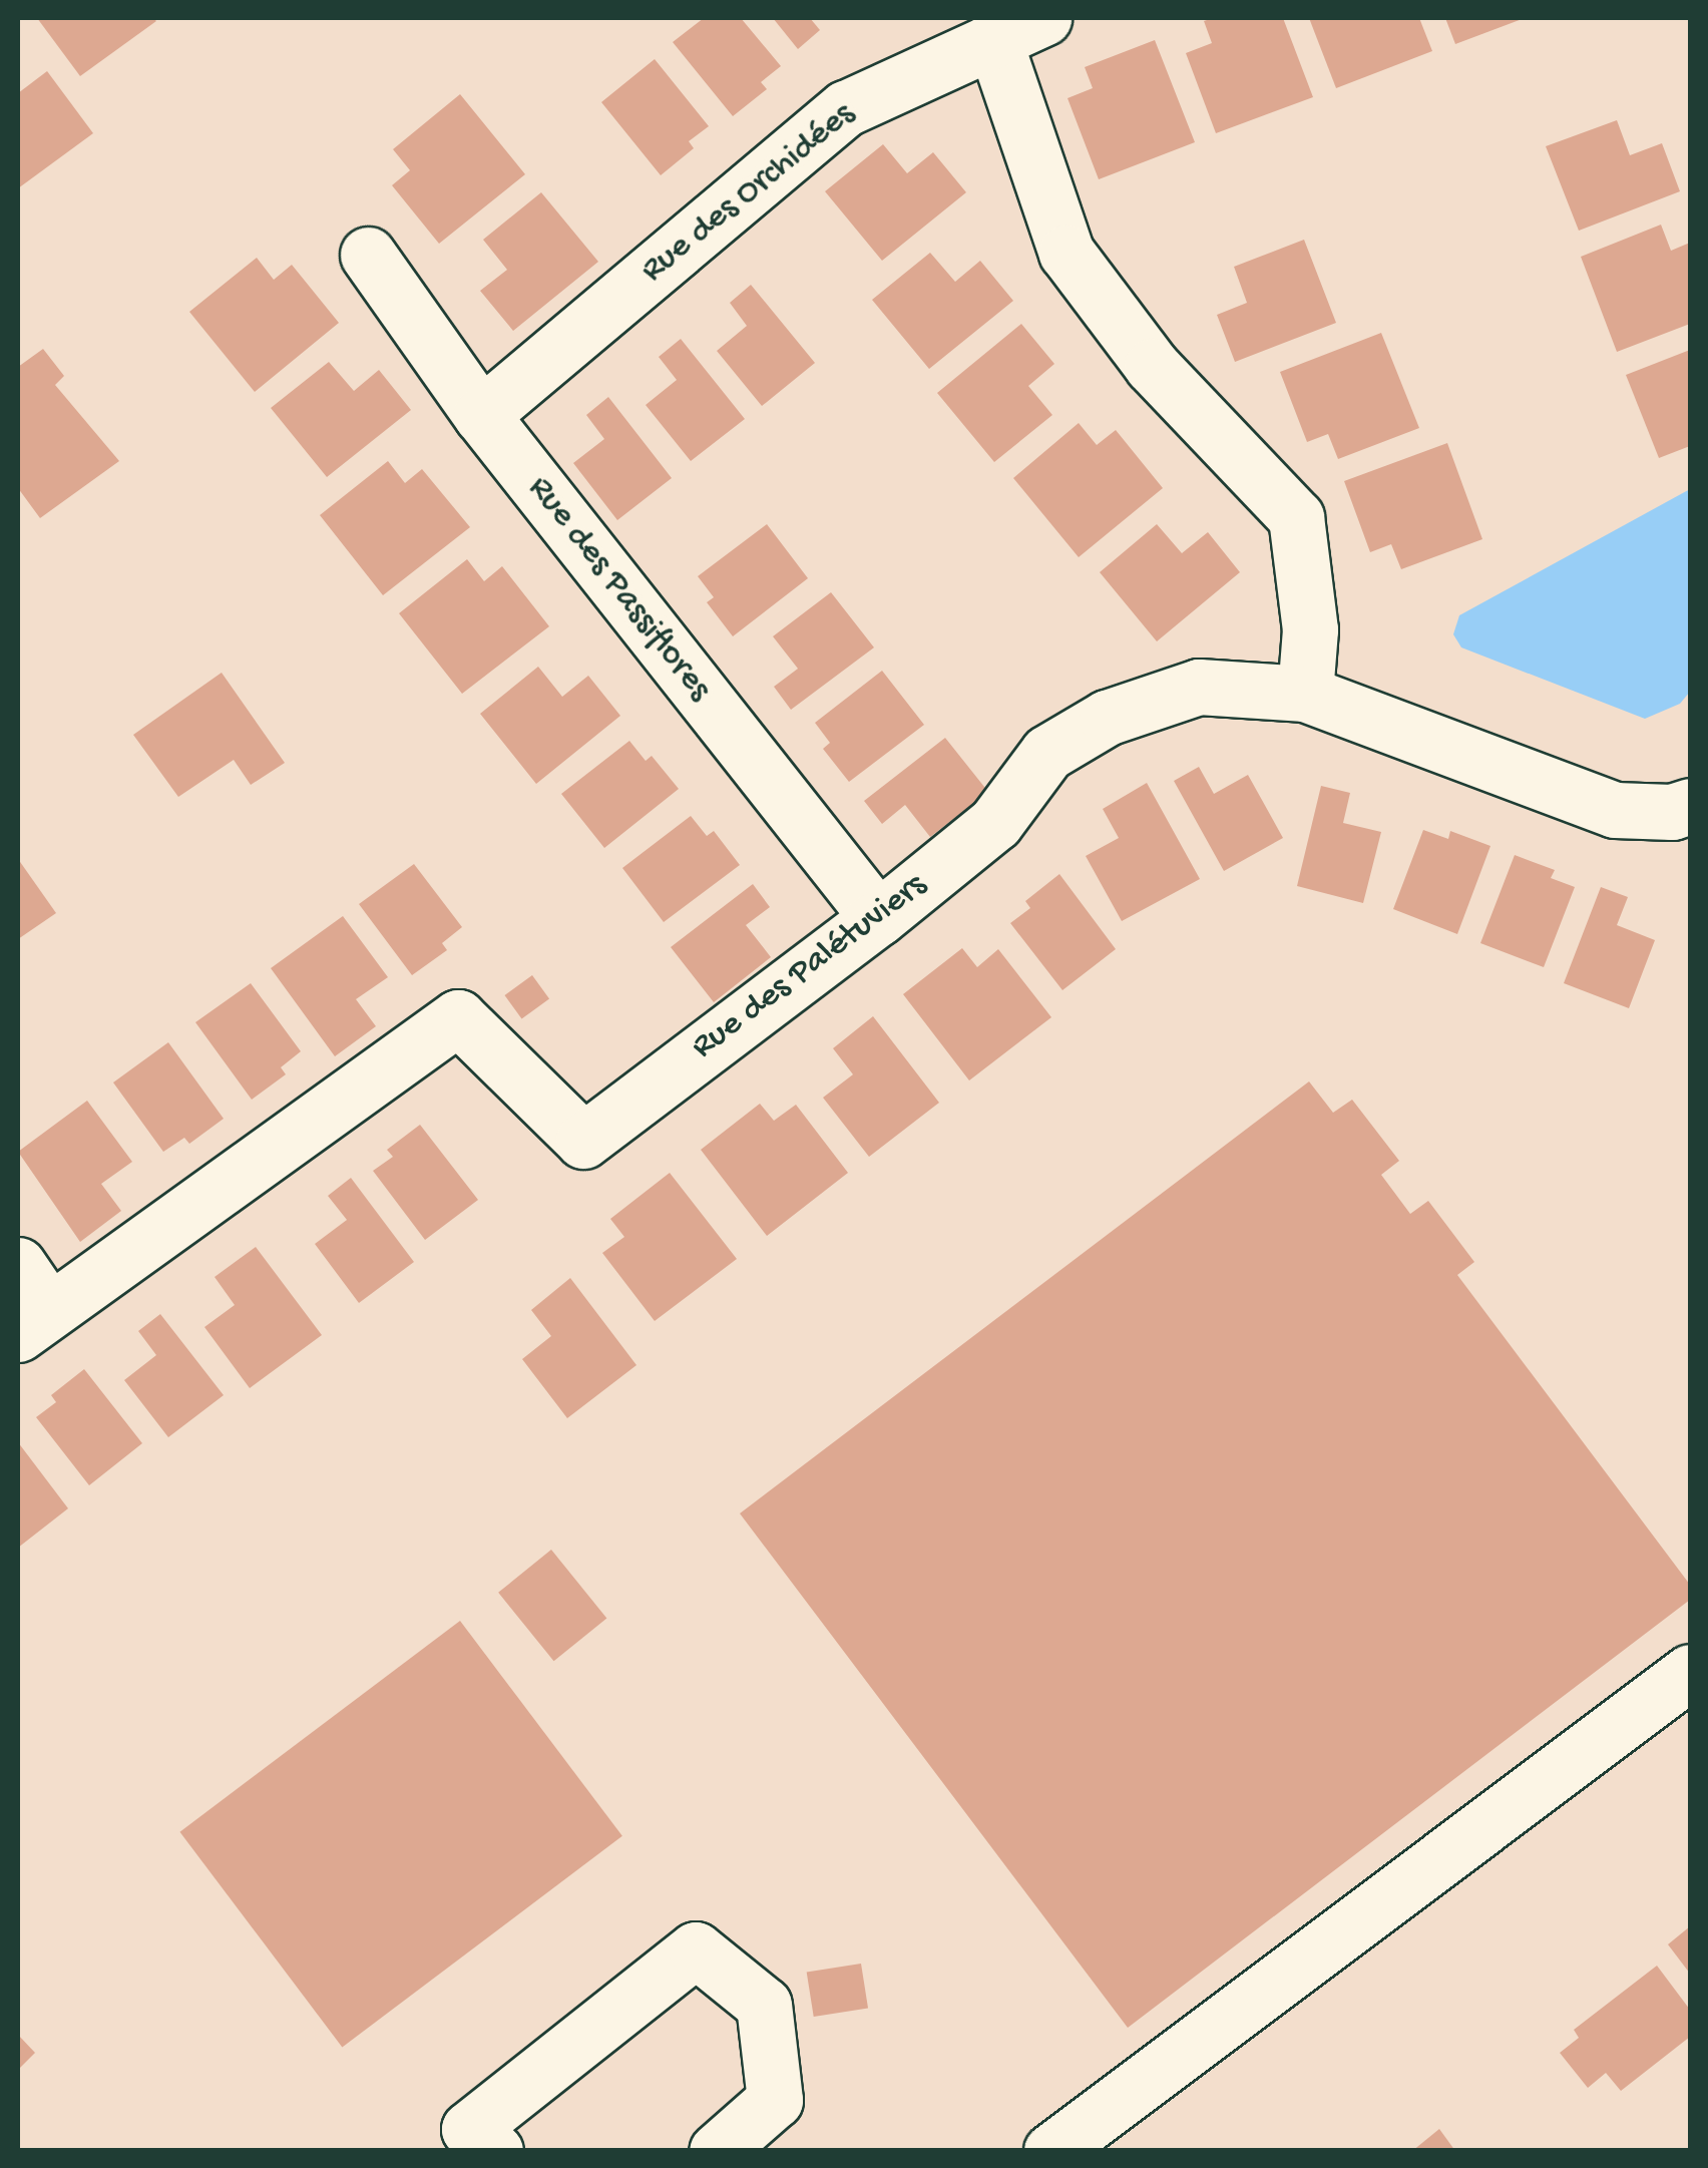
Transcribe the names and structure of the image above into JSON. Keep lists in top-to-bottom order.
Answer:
{
  "streets": {
    "street": ["Rue des Orchidées", "Rue des Passiflores", "Rue des Palétuviers"]
  },
  "crossings": [
    ["Rue des Orchidées", "Rue des Passiflores"],
    ["Rue des Passiflores", "Rue des Palétuviers"]
  ]
}
